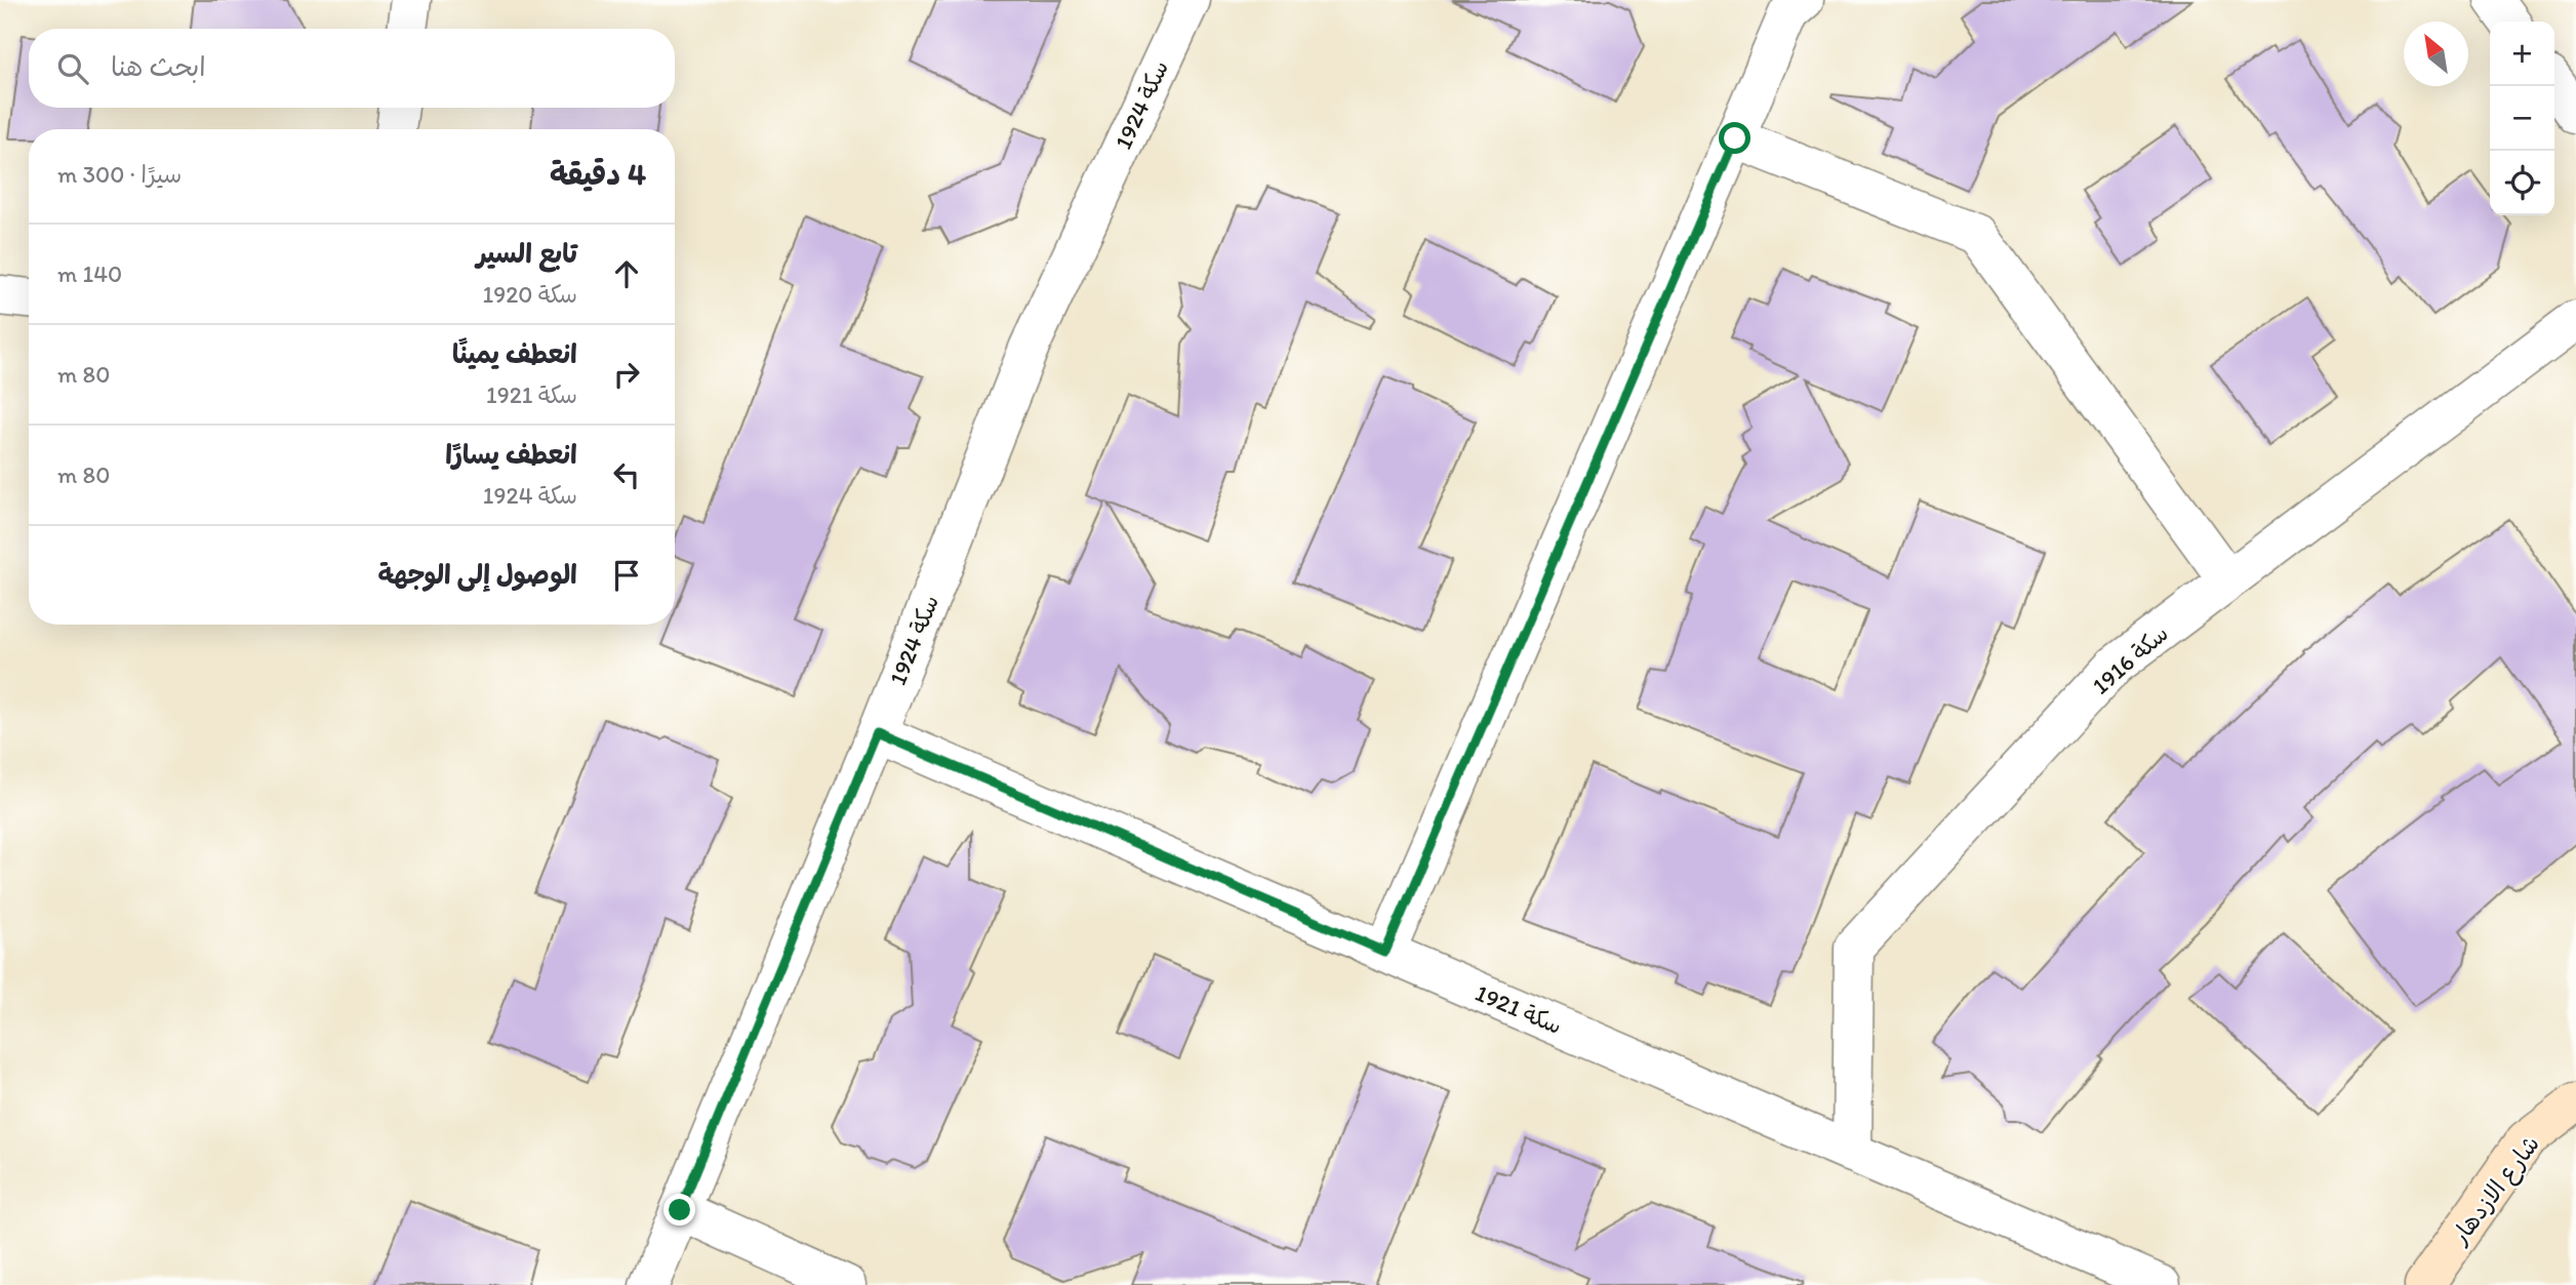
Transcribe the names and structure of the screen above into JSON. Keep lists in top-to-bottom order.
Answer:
{
  "streets": {
    "street": [
      "سكة 1924",
      "سكة 1916",
      "سكة 1921",
      "شارع الازدهار"
    ]
  },
  "crossings": [
    ["سكة 1924", "سكة 1921"],
    ["سكة 1916", "سكة 1921"]
  ],
  "north": "top left",
  "page": {
    "map_buttons": ["+", "−"],
    "search": "ابحث هنا",
    "heading": ["4 دقيقة", "سيرًا · 300 m"],
    "list": [
      ["تابع السير", "سكة 1920", "140 m"],
      ["انعطف يمينًا", "سكة 1921", "80 m"],
      ["انعطف يسارًا", "سكة 1924", "80 m"],
      "الوصول إلى الوجهة"
    ]
  }
}
